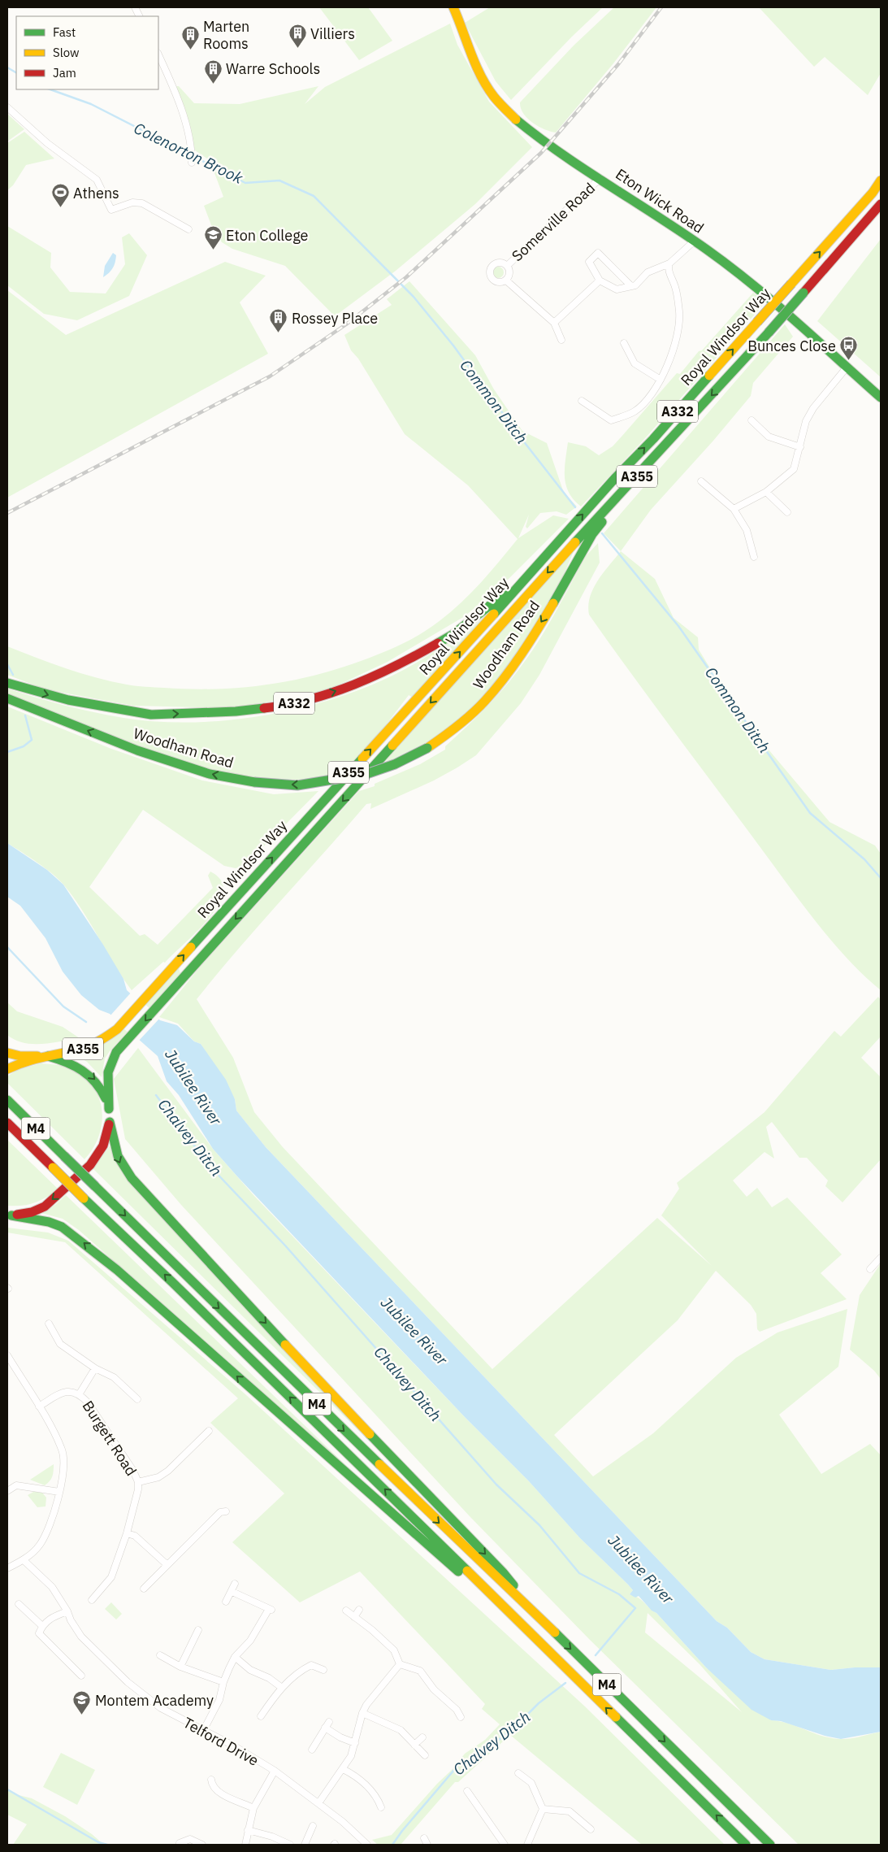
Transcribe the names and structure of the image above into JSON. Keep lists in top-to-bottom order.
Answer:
{
  "streets": {
    "main road": [
      "Eton Wick Road",
      "Royal Windsor Way",
      "A332",
      "A355",
      "Woodham Road",
      "M4"
    ],
    "street": ["Somerville Road", "Burgett Road", "Telford Drive"]
  },
  "crossings": [
    ["Eton Wick Road", "Somerville Road"],
    ["Royal Windsor Way", "Woodham Road"],
    ["Royal Windsor Way", "M4"]
  ],
  "water": [
    "Colenorton Brook",
    "Common Ditch",
    "Jubilee River",
    "Chalvey Ditch"
  ],
  "places": {
    "building": [
      "Villiers",
      "Marten Rooms",
      "Warre Schools",
      "Rossey Place"
    ],
    "sports": ["Athens"],
    "school or university": ["Eton College", "Montem Academy"],
    "bus stop": ["Bunces Close"]
  },
  "legend": ["Fast", "Slow", "Jam"]
}
